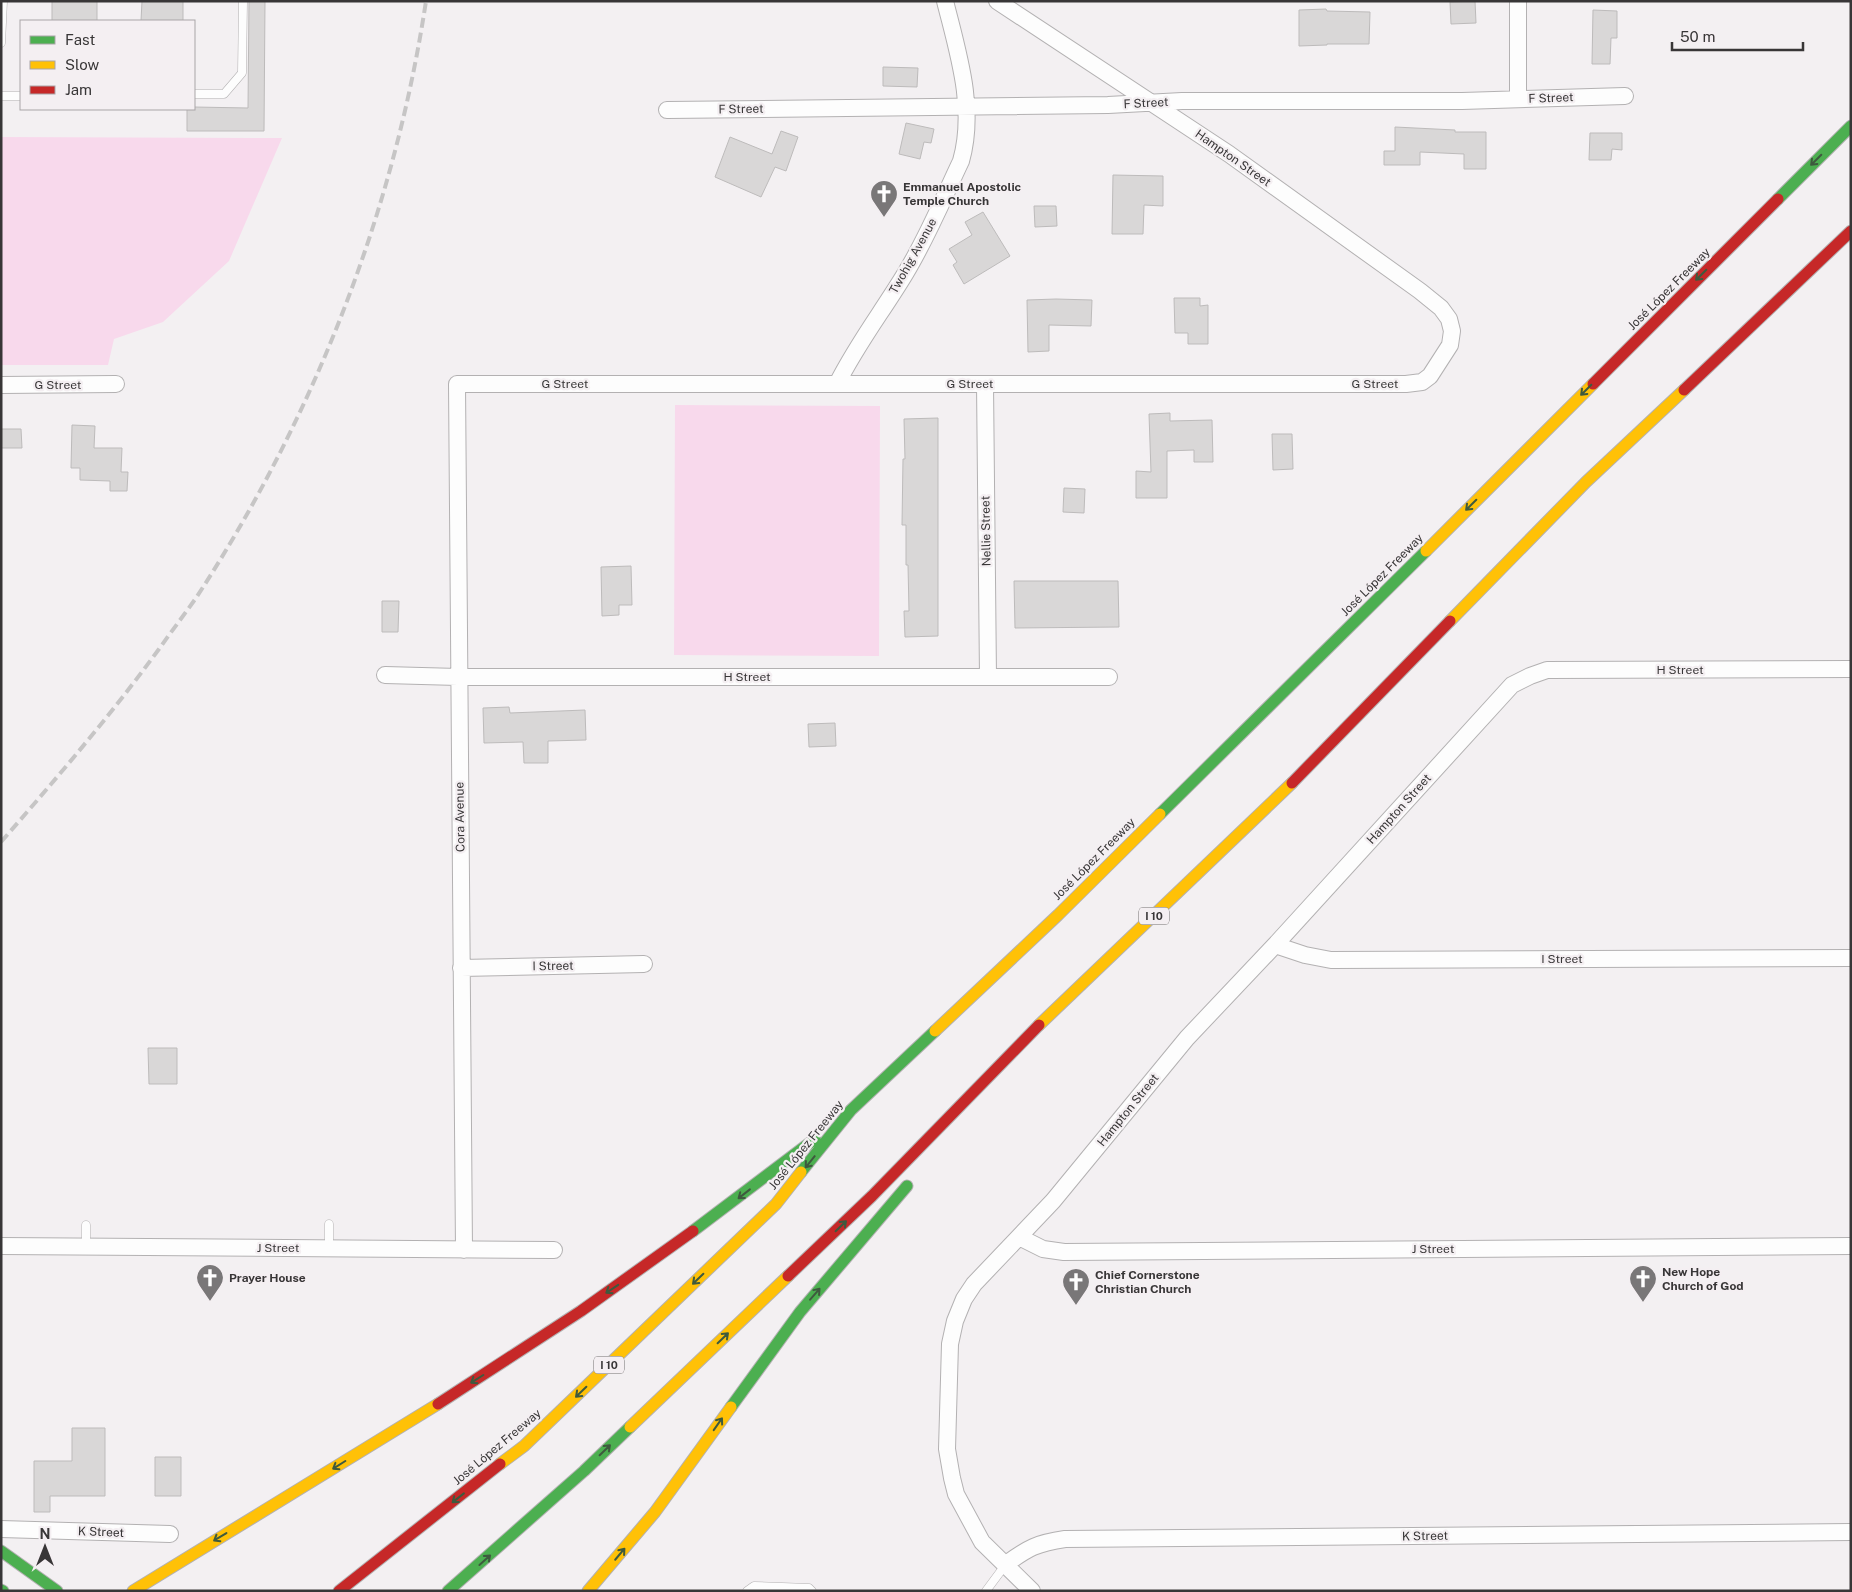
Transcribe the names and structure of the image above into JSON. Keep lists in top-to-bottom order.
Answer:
{
  "streets": {
    "main road": ["José López Freeway", "I 10"],
    "street": [
      "F Street",
      "Hampton Street",
      "Twohig Avenue",
      "G Street",
      "Nellie Street",
      "H Street",
      "Cora Avenue",
      "I Street",
      "J Street",
      "K Street"
    ]
  },
  "crossings": [
    ["F Street", "Hampton Street"],
    ["F Street", "Twohig Avenue"],
    ["Hampton Street", "G Street"],
    ["Hampton Street", "H Street"],
    ["Hampton Street", "I Street"],
    ["Hampton Street", "J Street"],
    ["Hampton Street", "K Street"],
    ["Twohig Avenue", "G Street"],
    ["G Street", "Nellie Street"],
    ["G Street", "Cora Avenue"],
    ["Nellie Street", "H Street"],
    ["H Street", "Cora Avenue"],
    ["Cora Avenue", "I Street"],
    ["Cora Avenue", "J Street"]
  ],
  "places": {
    "church": [
      "Emmanuel Apostolic Temple Church",
      "Prayer House",
      "New Hope Church of God",
      "Chief Cornerstone Christian Church"
    ]
  },
  "legend": ["Fast", "Slow", "Jam"],
  "scale_bar": "50 m",
  "north": "top"
}
